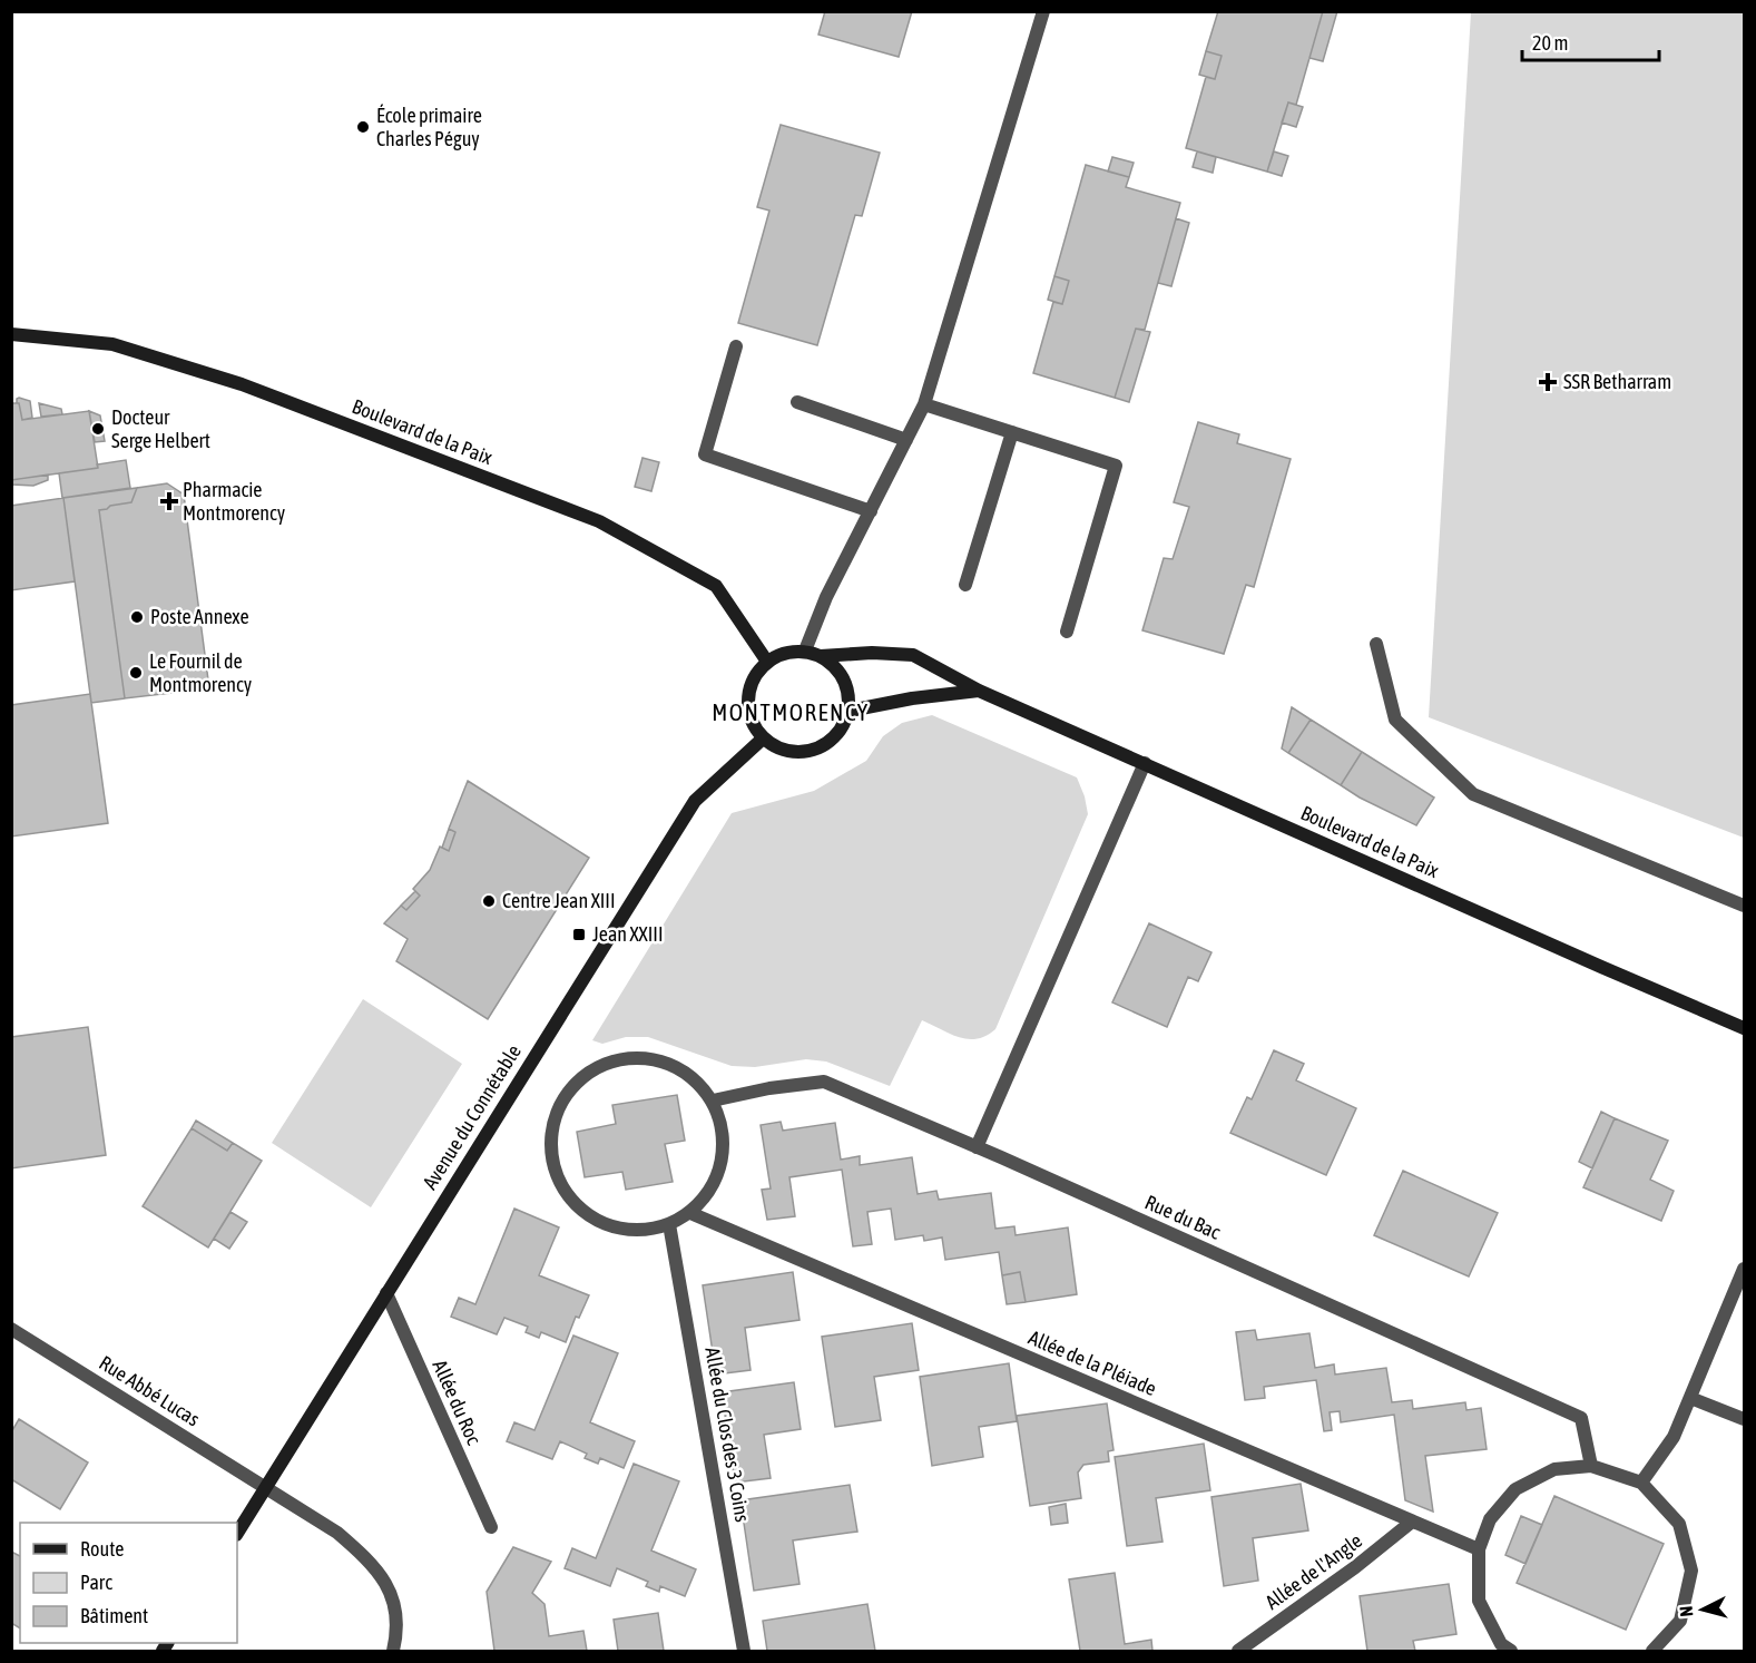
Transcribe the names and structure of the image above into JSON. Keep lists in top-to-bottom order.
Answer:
{
  "streets": {
    "street": [
      "Boulevard de la Paix",
      "Avenue du Connétable",
      "Rue du Bac",
      "Allée de la Pléiade",
      "Rue Abbé Lucas",
      "Allée du Roc",
      "Allée du Clos des 3 Coins",
      "Allée de l'Angle"
    ]
  },
  "crossings": [
    ["Boulevard de la Paix", "Avenue du Connétable"],
    ["Avenue du Connétable", "Rue Abbé Lucas"],
    ["Avenue du Connétable", "Allée du Roc"],
    ["Rue du Bac", "Allée de la Pléiade"],
    ["Rue du Bac", "Allée du Clos des 3 Coins"],
    ["Allée de la Pléiade", "Allée du Clos des 3 Coins"],
    ["Allée de la Pléiade", "Allée de l'Angle"]
  ],
  "districts": ["MONTMORENCY"],
  "places": {
    "other": [
      "École primaire Charles Péguy",
      "Docteur Serge Helbert",
      "Poste Annexe",
      "Le Fournil de Montmorency",
      "Centre Jean XIII"
    ],
    "health": ["SSR Betharram", "Pharmacie Montmorency"],
    "transit": ["Jean XXIII"]
  },
  "legend": ["Route", "Parc", "Bâtiment"],
  "scale_bar": "20 m",
  "north": "left"
}
